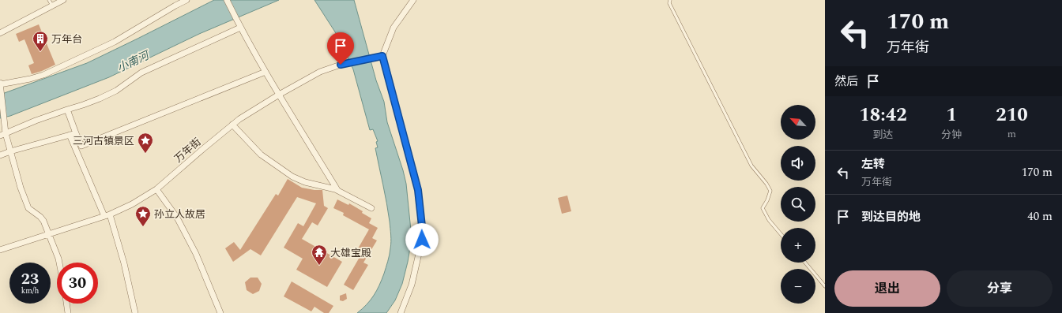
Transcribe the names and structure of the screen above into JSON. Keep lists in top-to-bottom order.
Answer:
{
  "streets": {
    "street": ["万年街"]
  },
  "water": ["小南河"],
  "places": {
    "building": ["万年台"],
    "place": ["三河古镇景区", "孙立人故居"],
    "temple": ["大雄宝殿"]
  },
  "north": "top left",
  "page": {
    "turn": ["170 m", "万年街"],
    "then": "然后",
    "eta": [
      "18:42",
      "到达",
      "1",
      "分钟",
      "210",
      "m"
    ],
    "map_buttons": ["+", "−"],
    "list": [
      {
        "name": "左转",
        "note": "万年街",
        "value": "170 m"
      },
      {
        "name": "到达目的地",
        "value": "40 m"
      }
    ],
    "speed": "23 km/h",
    "limit": "30",
    "buttons": ["退出", "分享"]
  }
}
